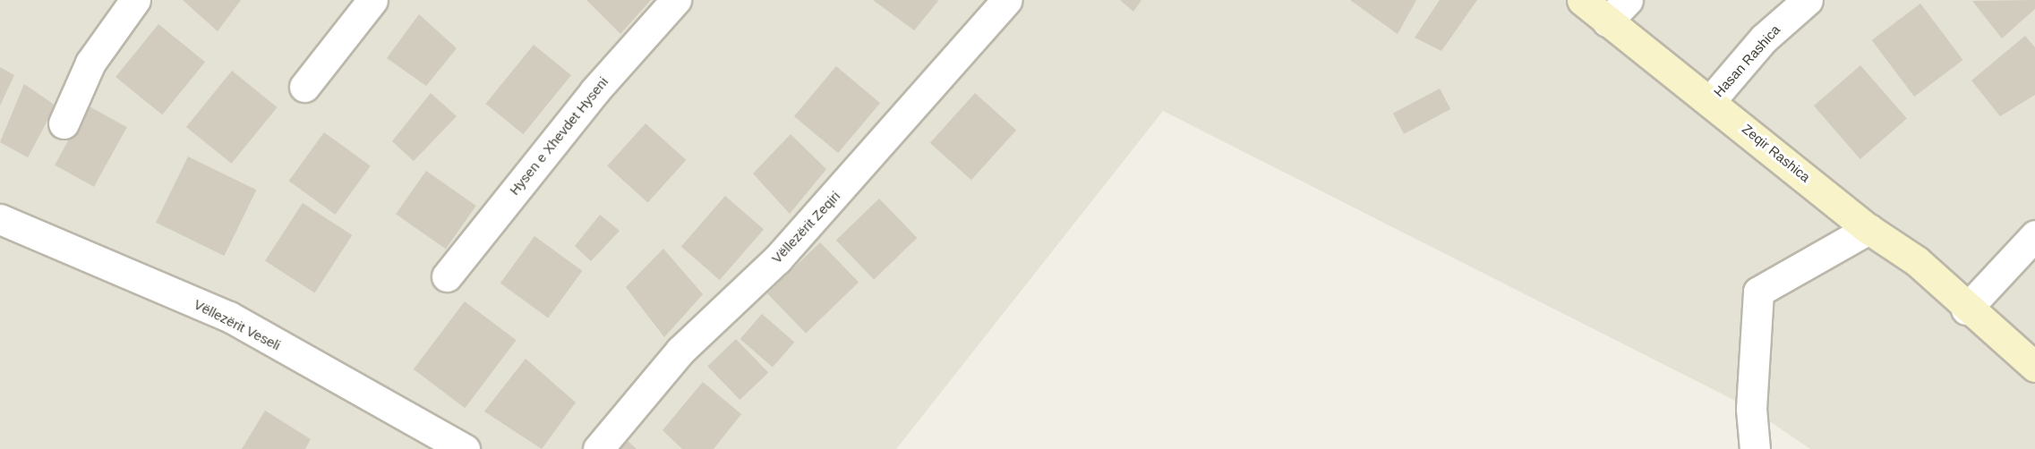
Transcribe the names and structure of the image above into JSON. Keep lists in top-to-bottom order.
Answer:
{
  "streets": {
    "street": [
      "Hasan Rashica",
      "Hysen e Xhevdet Hyseni",
      "Zeqir Rashica",
      "Vëllezërit Zeqiri",
      "Vëllezërit Veseli"
    ]
  },
  "crossings": [
    ["Hasan Rashica", "Zeqir Rashica"]
  ]
}
